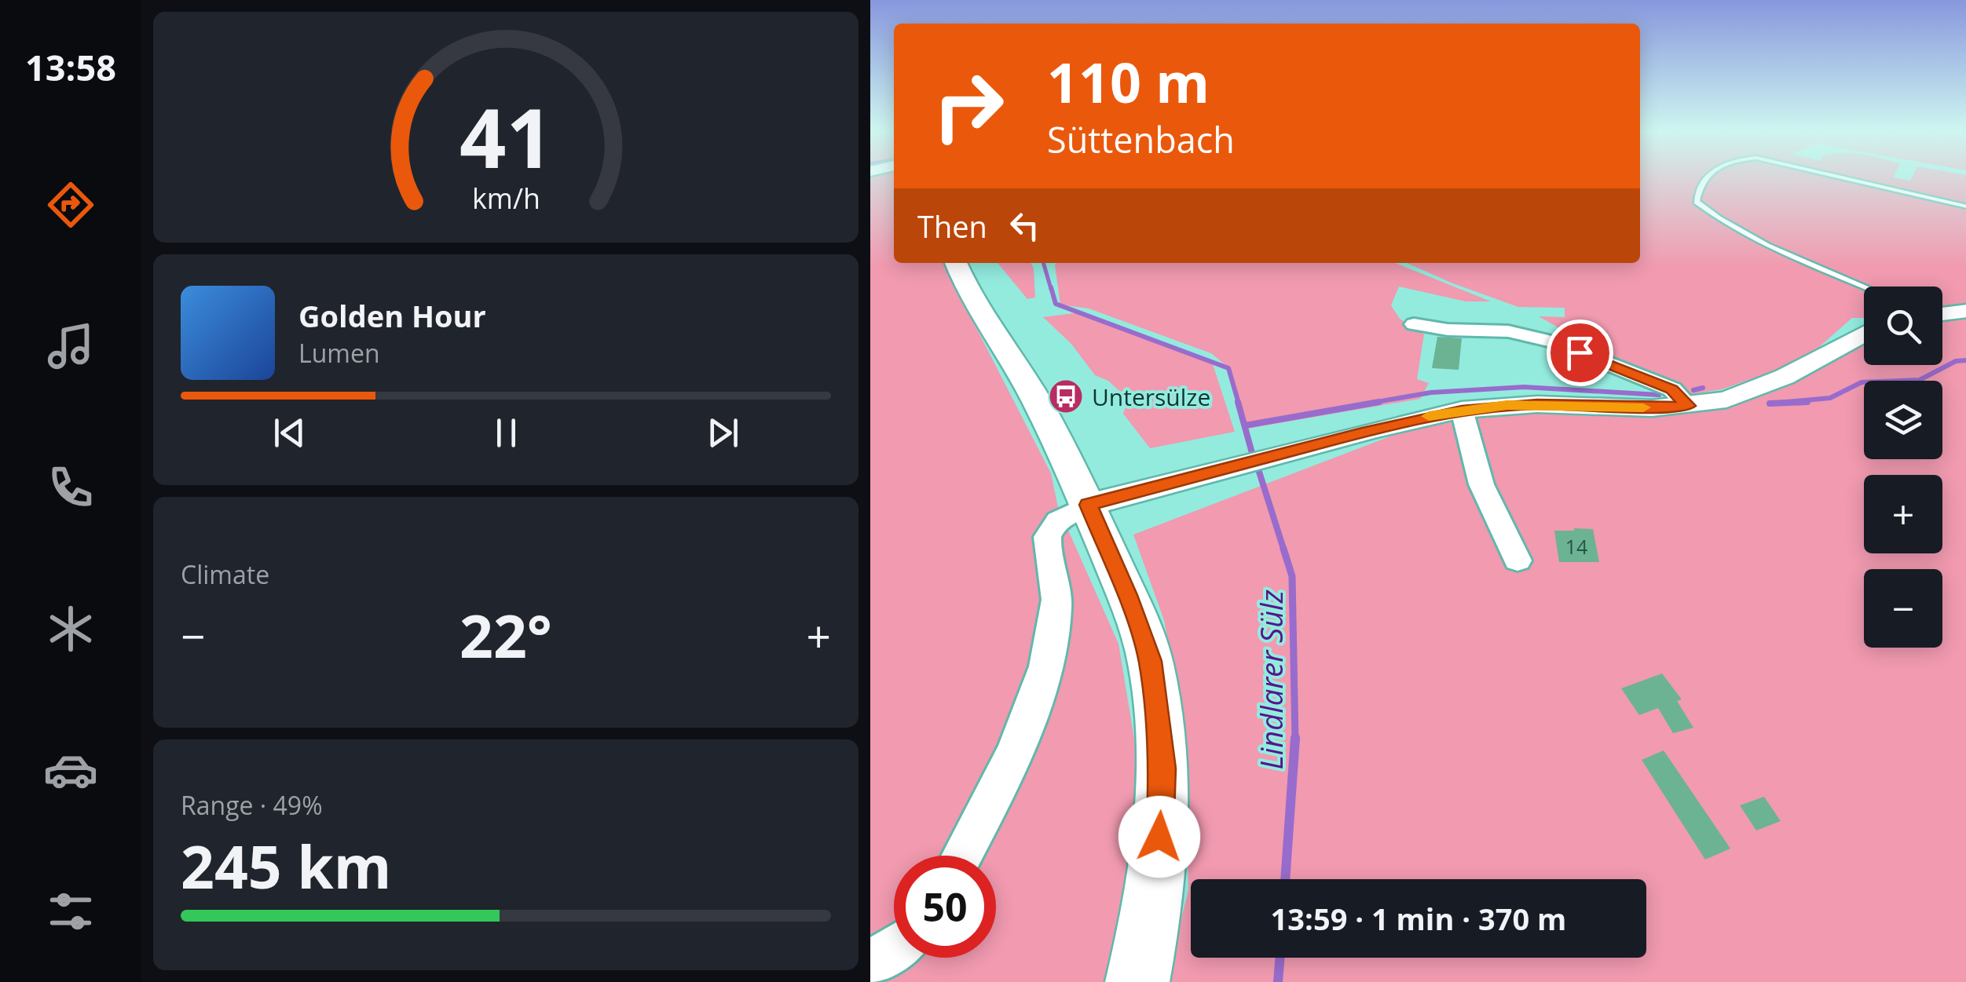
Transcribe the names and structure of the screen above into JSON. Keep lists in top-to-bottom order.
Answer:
{
  "water": ["Lindlarer Sülz"],
  "places": {
    "bus stop": ["Untersülze"]
  },
  "house_numbers": ["14"],
  "page": {
    "tabs": "13:58",
    "turn": ["110 m", "Süttenbach"],
    "then": "Then",
    "song": ["Golden Hour", "Lumen"],
    "map_buttons": ["+", "−"],
    "tile": [
      "Climate",
      ["Range · 49%", "245 km"]
    ],
    "heat": ["−", "22°", "+"],
    "limit": "50",
    "trip": "13:59 · 1 min · 370 m",
    "gauge": ["41", "km/h"]
  }
}
